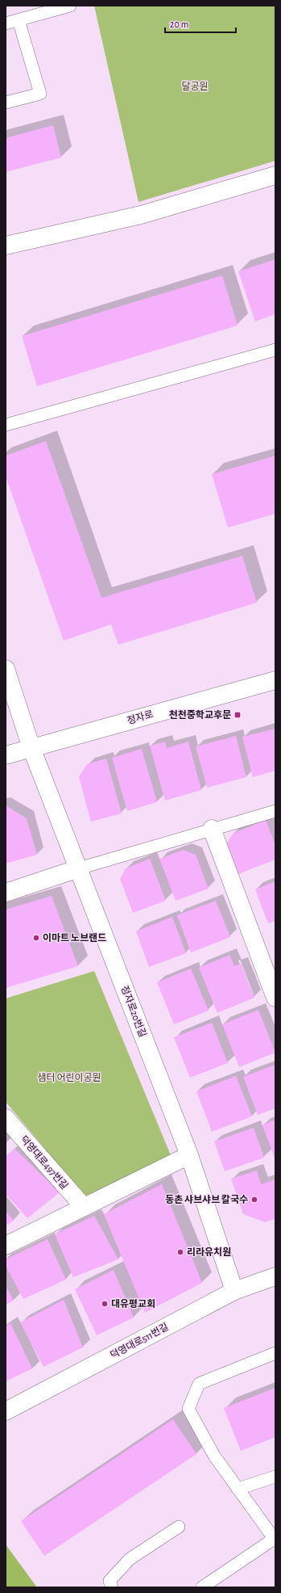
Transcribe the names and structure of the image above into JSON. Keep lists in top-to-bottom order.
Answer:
{
  "streets": {
    "street": [
      "정자로",
      "정자로20번길",
      "덕영대로497번길",
      "덕영대로511번길"
    ]
  },
  "crossings": [
    ["정자로", "정자로20번길"],
    ["정자로20번길", "덕영대로511번길"]
  ],
  "parks": ["달공원", "샘터 어린이공원"],
  "places": {
    "transit": ["천천중학교후문"],
    "other": [
      "이마트 노브랜드",
      "동촌 샤브샤브 칼국수",
      "리라유치원",
      "대유평교회"
    ]
  },
  "scale_bar": "20 m"
}
